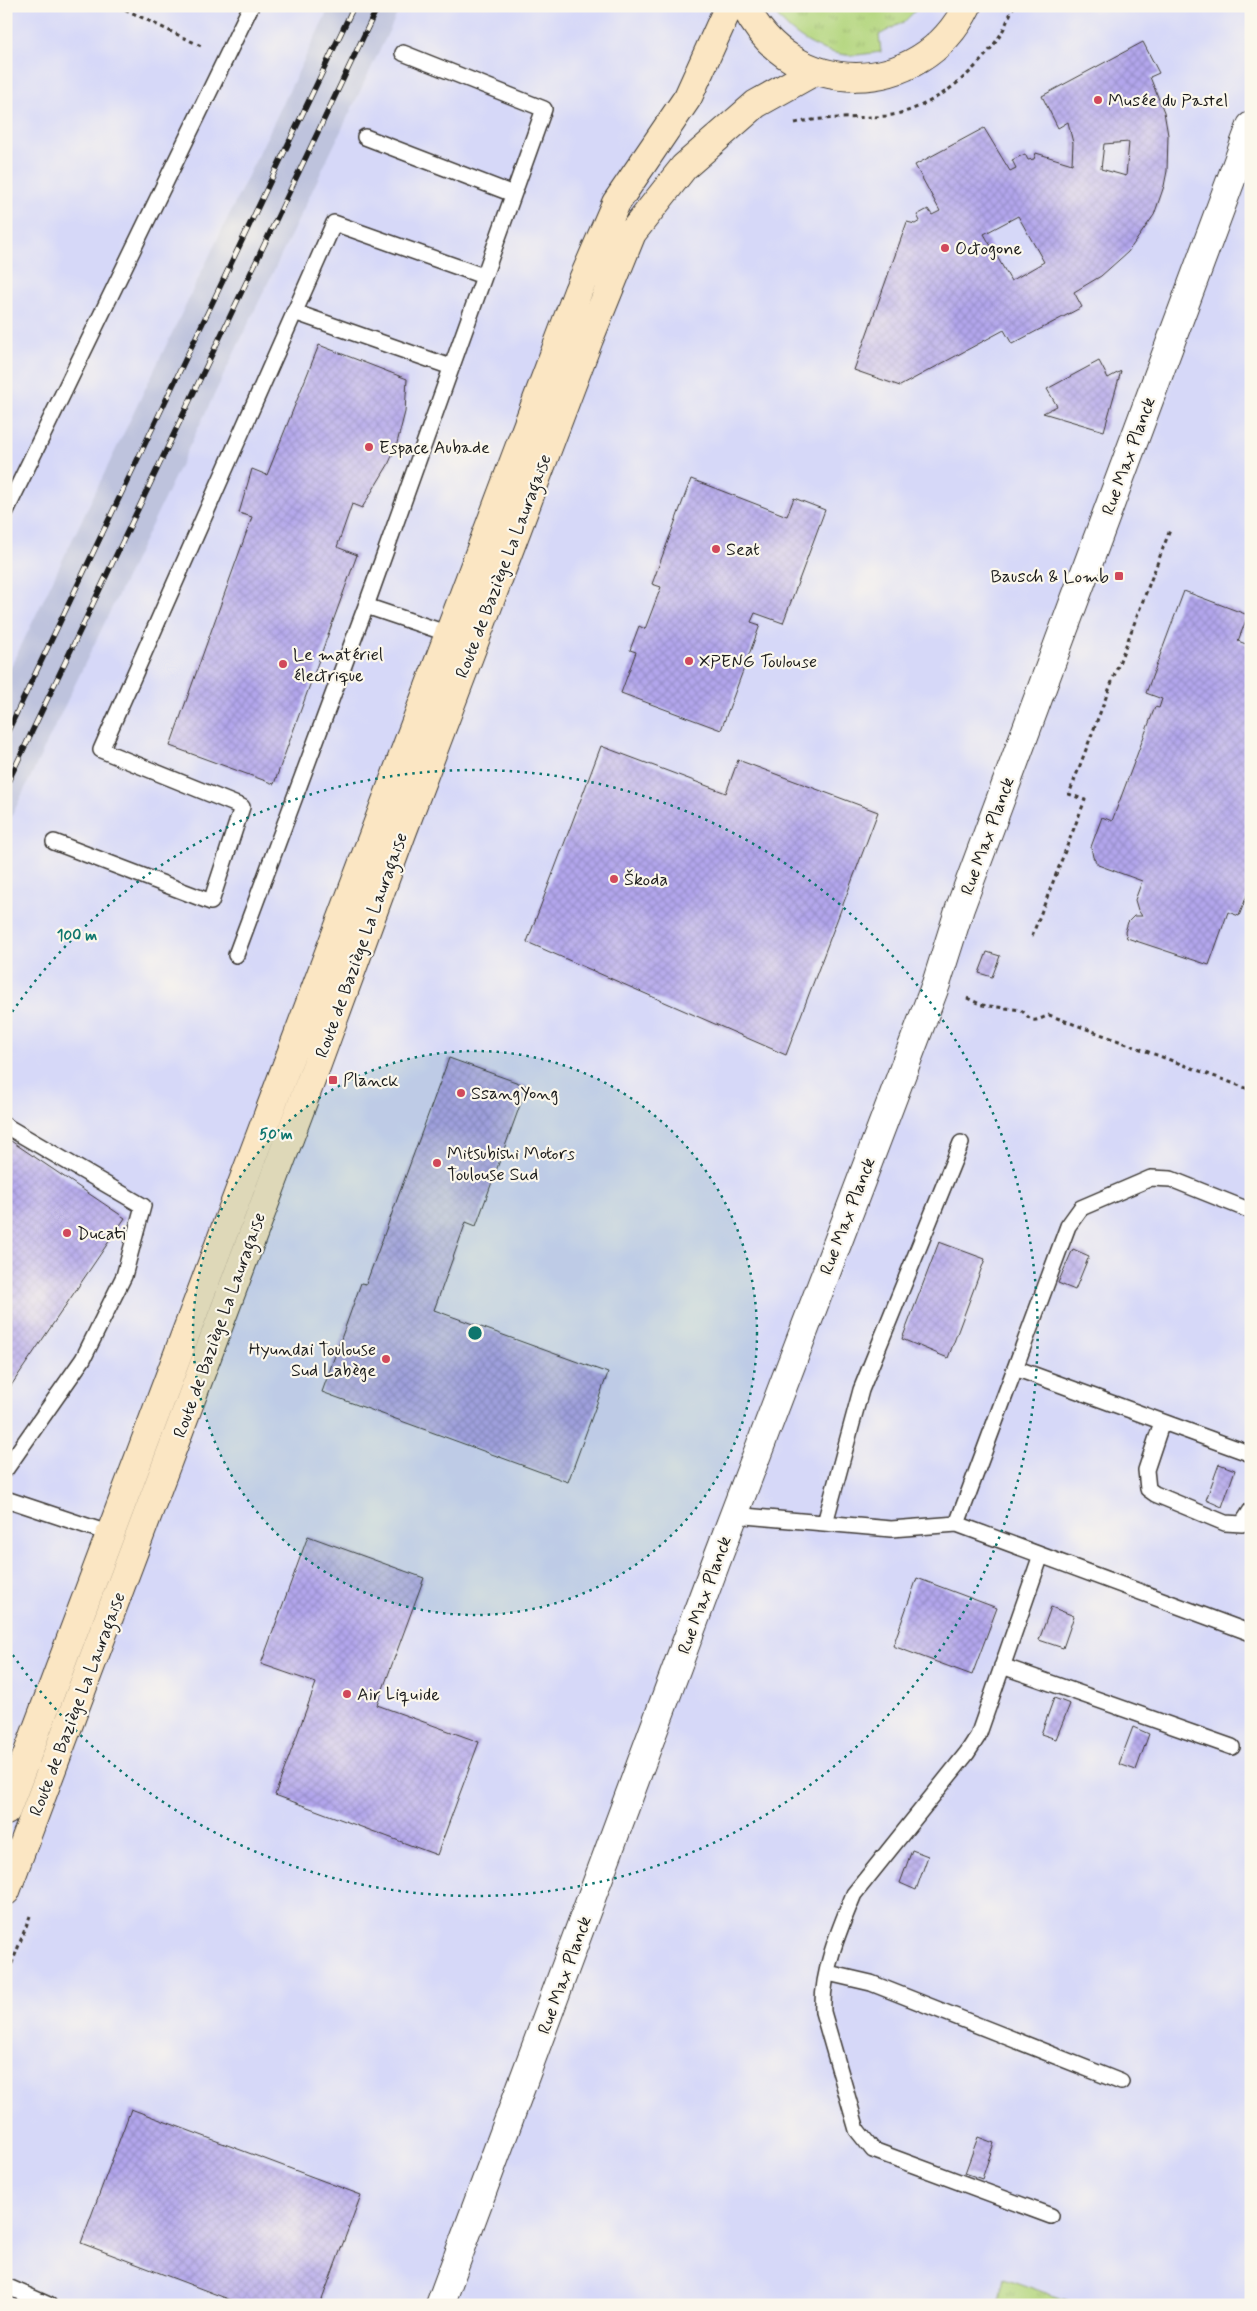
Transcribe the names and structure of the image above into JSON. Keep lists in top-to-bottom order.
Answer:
{
  "streets": {
    "main road": ["Route de Baziège La Lauragaise"],
    "street": ["Rue Max Planck"]
  },
  "places": {
    "other": [
      "Musée du Pastel",
      "Octogone",
      "Espace Aubade",
      "Seat",
      "XPENG Toulouse",
      "Le matériel électrique",
      "Škoda",
      "SsangYong",
      "Mitsubishi Motors Toulouse Sud",
      "Ducati",
      "Hyundai Toulouse Sud Labège",
      "Air Liquide"
    ],
    "transit": ["Bausch & Lomb", "Planck"]
  },
  "rings": ["100 m", "50 m"]
}
